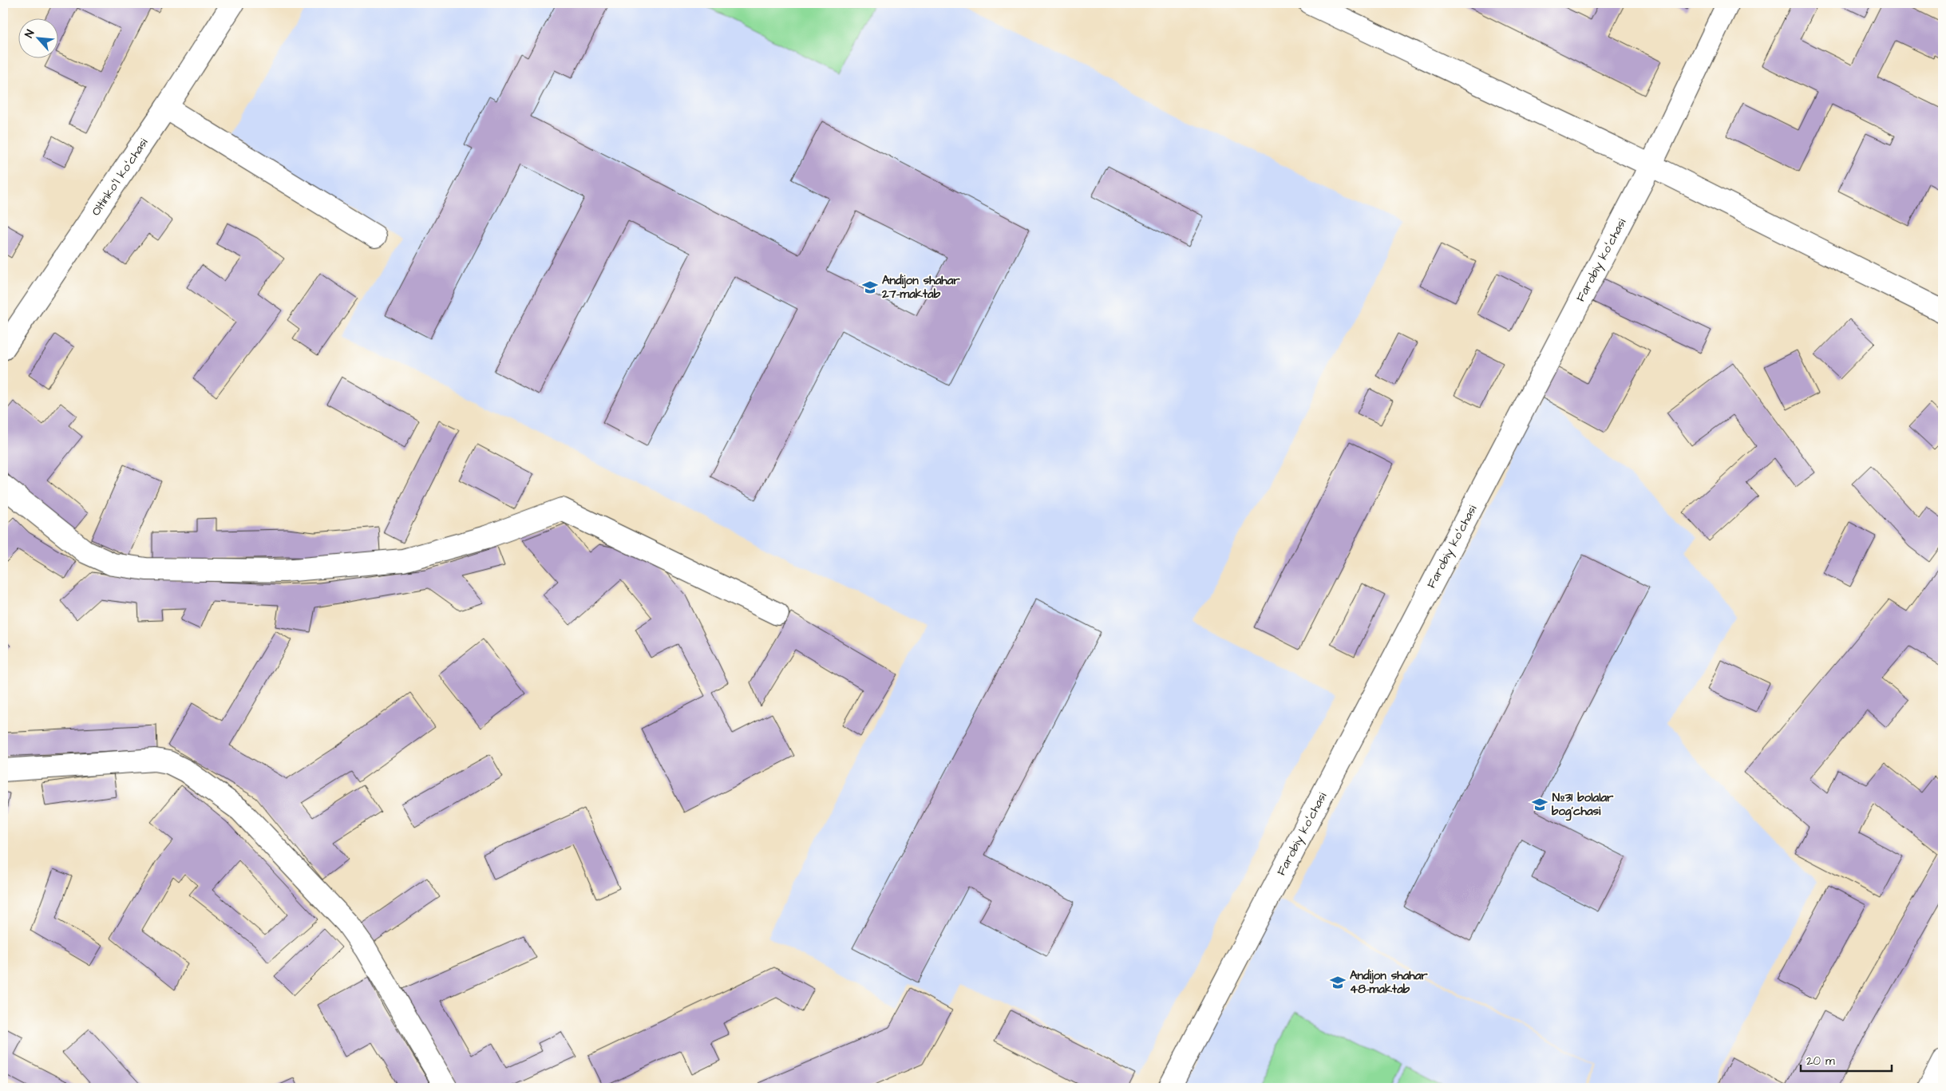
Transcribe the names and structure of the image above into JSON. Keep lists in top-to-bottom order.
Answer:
{
  "streets": {
    "street": ["Oltinkoʻl koʻchasi", "Farobiy koʻchasi"]
  },
  "places": {
    "school or university": ["Andijon shahar 27-maktab", "№31 bolalar bog'chasi", "Andijon shahar 48-maktab"]
  },
  "scale_bar": "20 m",
  "north": "top left"
}
